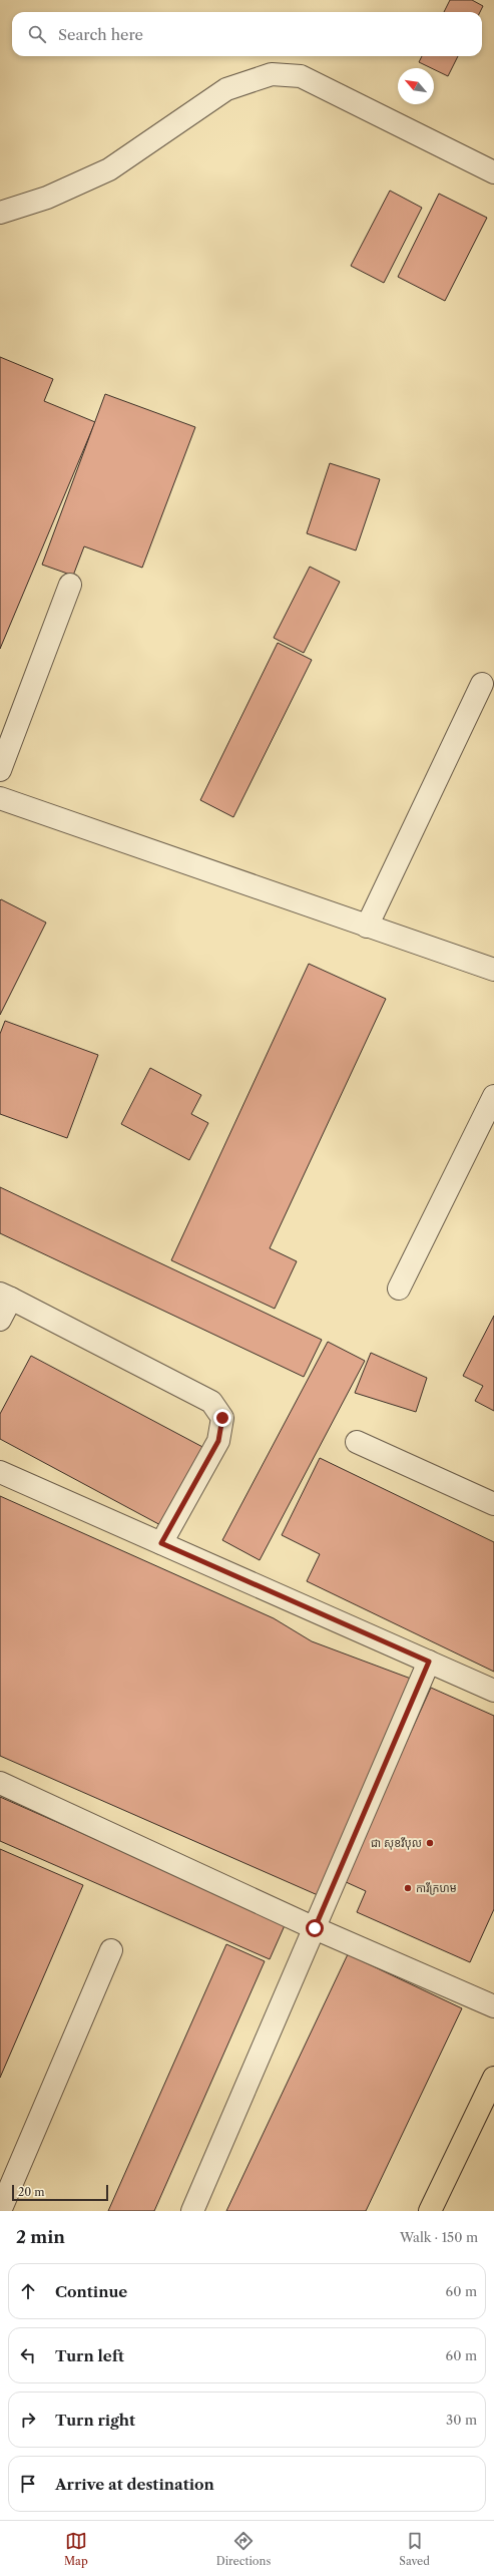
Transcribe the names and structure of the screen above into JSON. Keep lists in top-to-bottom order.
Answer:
{
  "places": ["ជា សុខវីបុល", "ការីក្រហម"],
  "scale_bar": "20 m",
  "north": "top left",
  "page": {
    "search": "Search here",
    "scale": "20 m",
    "heading": ["2 min", "Walk · 150 m"],
    "list": [
      ["Continue", "60 m"],
      ["Turn left", "60 m"],
      ["Turn right", "30 m"],
      "Arrive at destination"
    ],
    "nav": ["Map", "Directions", "Saved"]
  }
}
